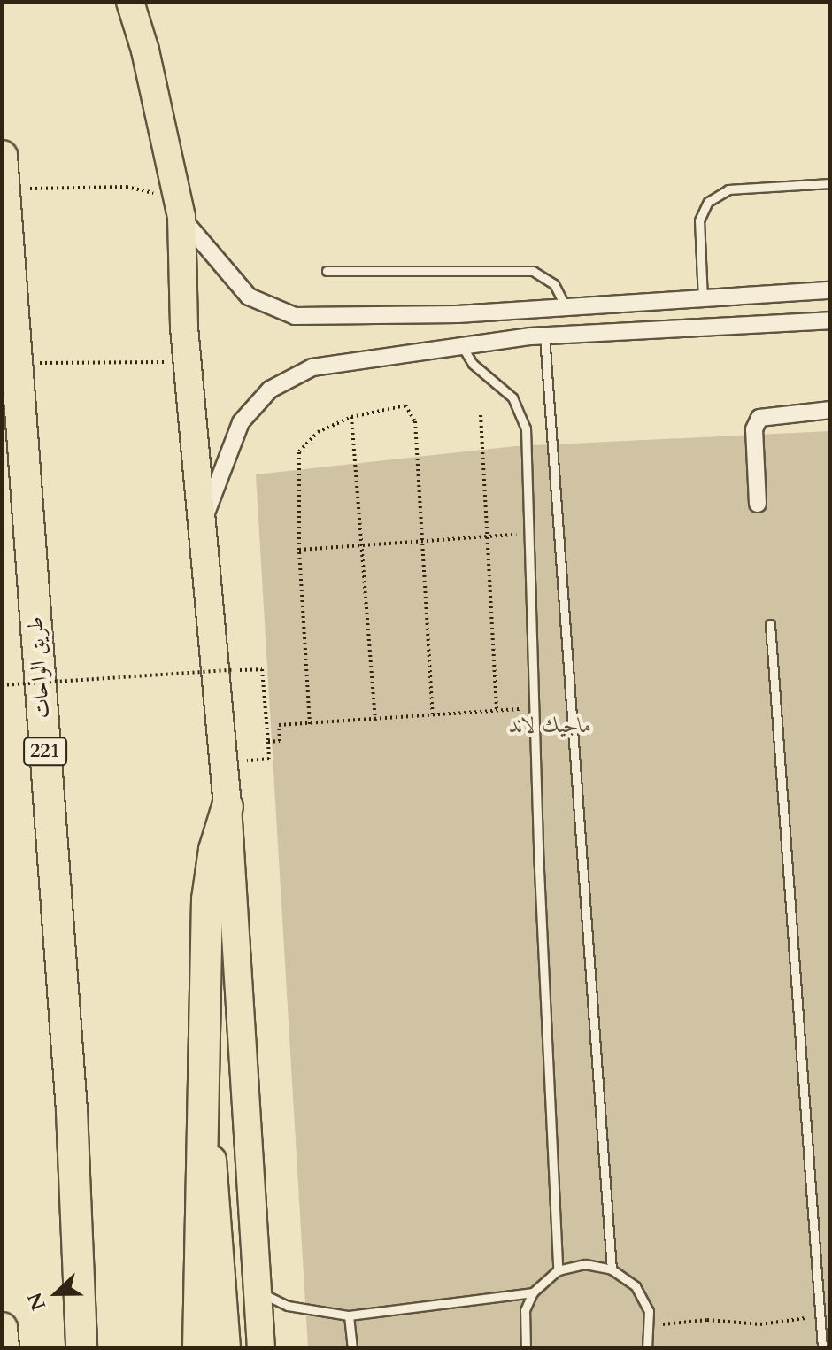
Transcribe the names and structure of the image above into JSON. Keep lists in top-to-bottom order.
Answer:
{
  "streets": {
    "highway": ["طريق الواحات", "221"]
  },
  "parks": ["ماجيك لاند"],
  "north": "left"
}
